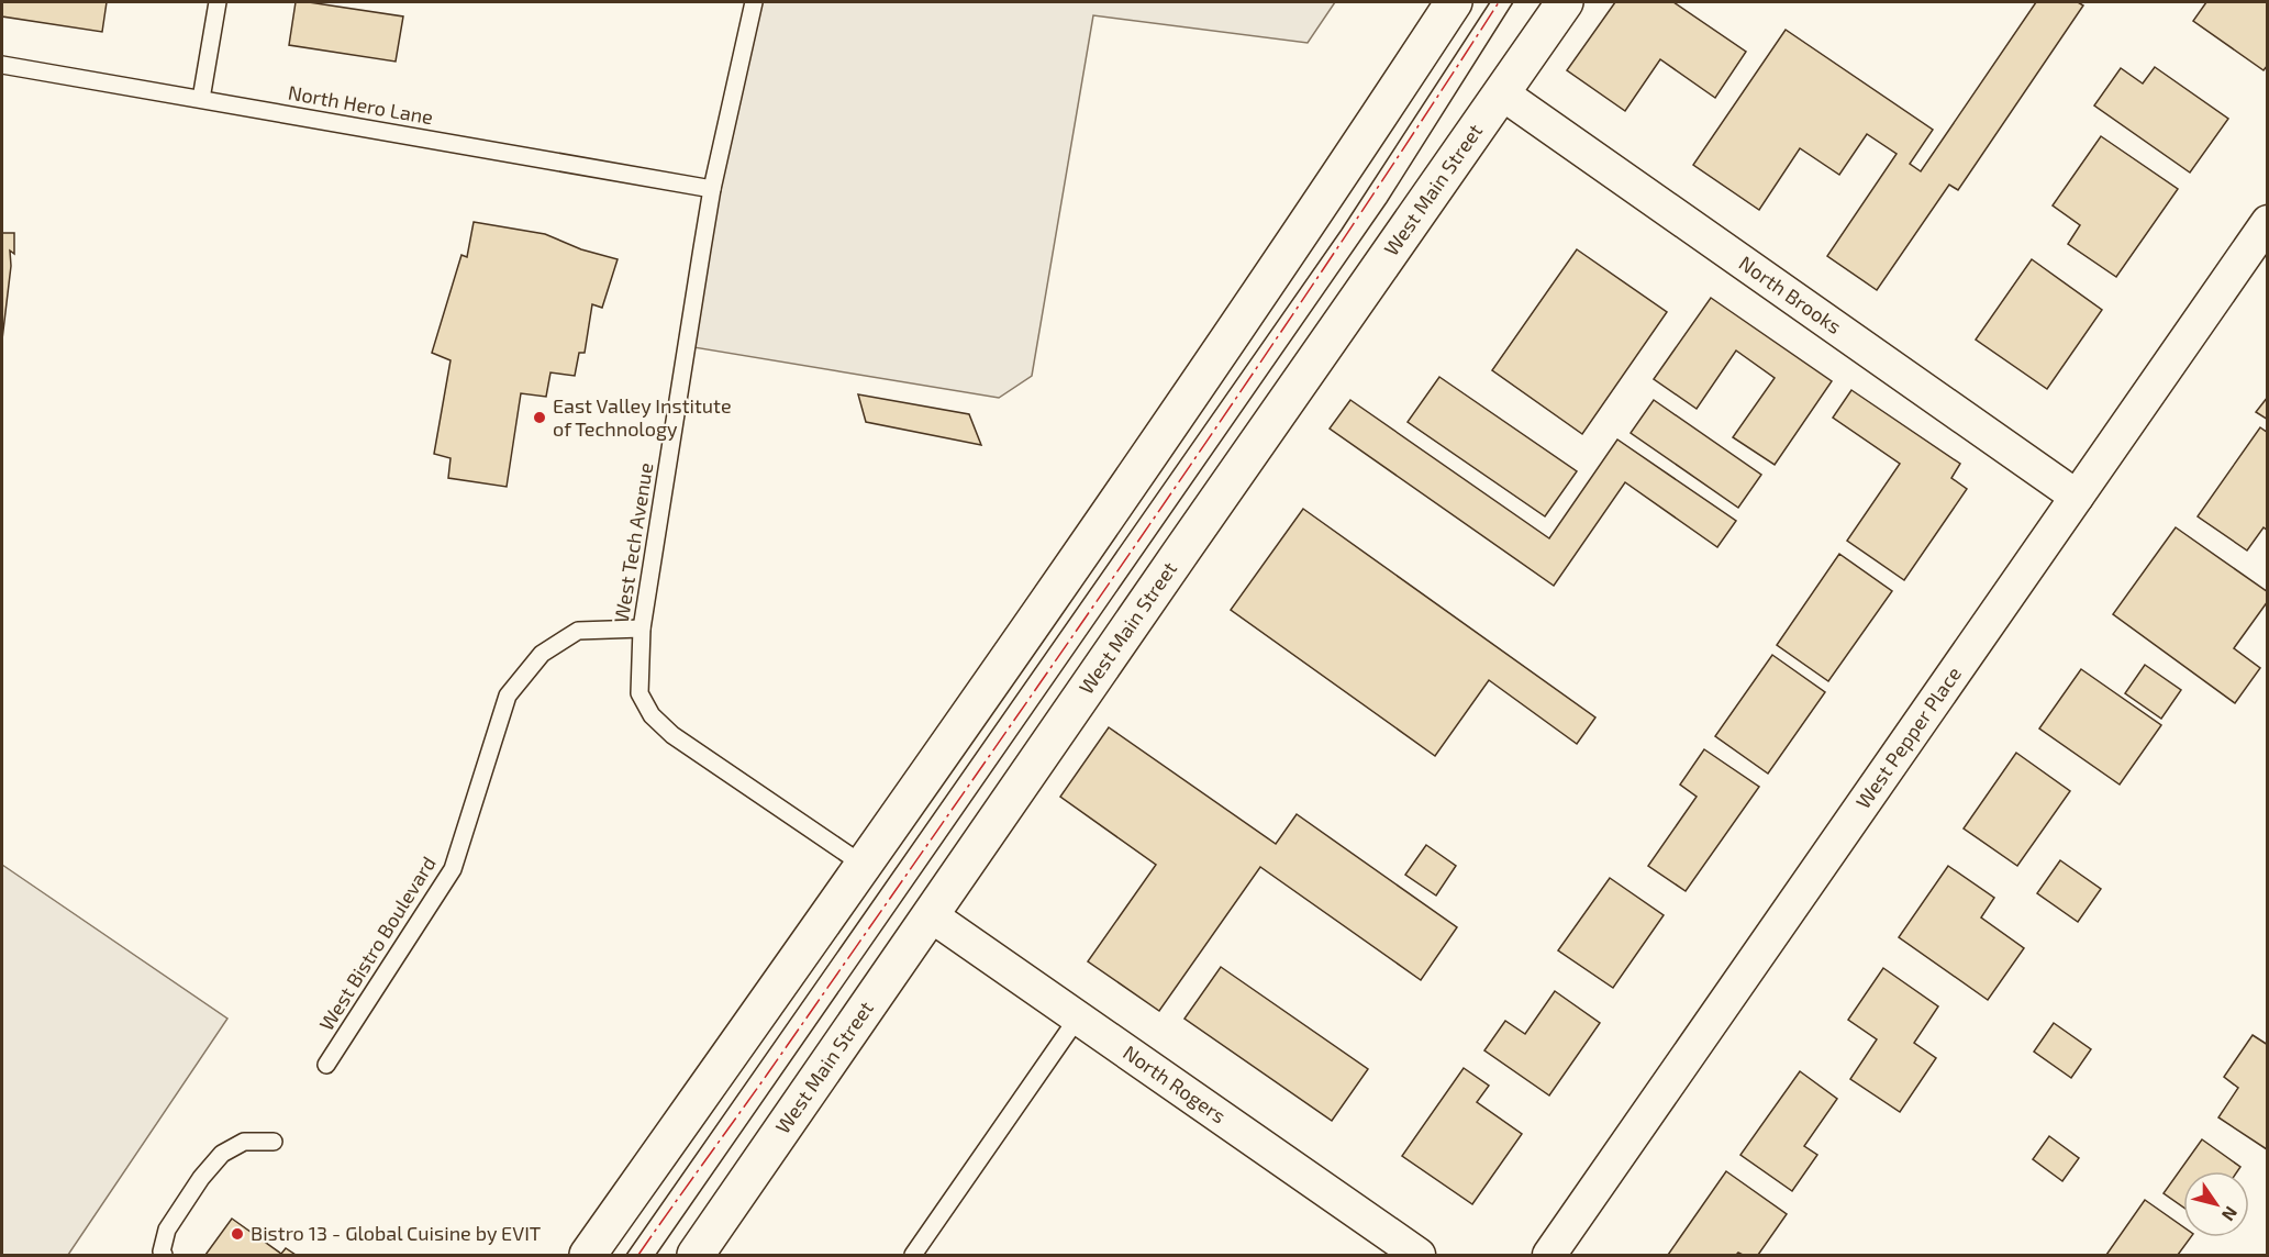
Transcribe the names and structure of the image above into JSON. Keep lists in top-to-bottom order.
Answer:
{
  "streets": {
    "main road": ["West Main Street"],
    "street": ["North Brooks", "West Pepper Place", "North Rogers"],
    "lane": ["North Hero Lane", "West Tech Avenue", "West Bistro Boulevard"]
  },
  "crossings": [
    ["North Hero Lane", "West Tech Avenue"],
    ["West Main Street", "North Brooks"],
    ["West Main Street", "North Rogers"],
    ["North Brooks", "West Pepper Place"],
    ["West Tech Avenue", "West Bistro Boulevard"]
  ],
  "places": ["East Valley Institute of Technology", "Bistro 13 - Global Cuisine by EVIT"],
  "north": "bottom right"
}
